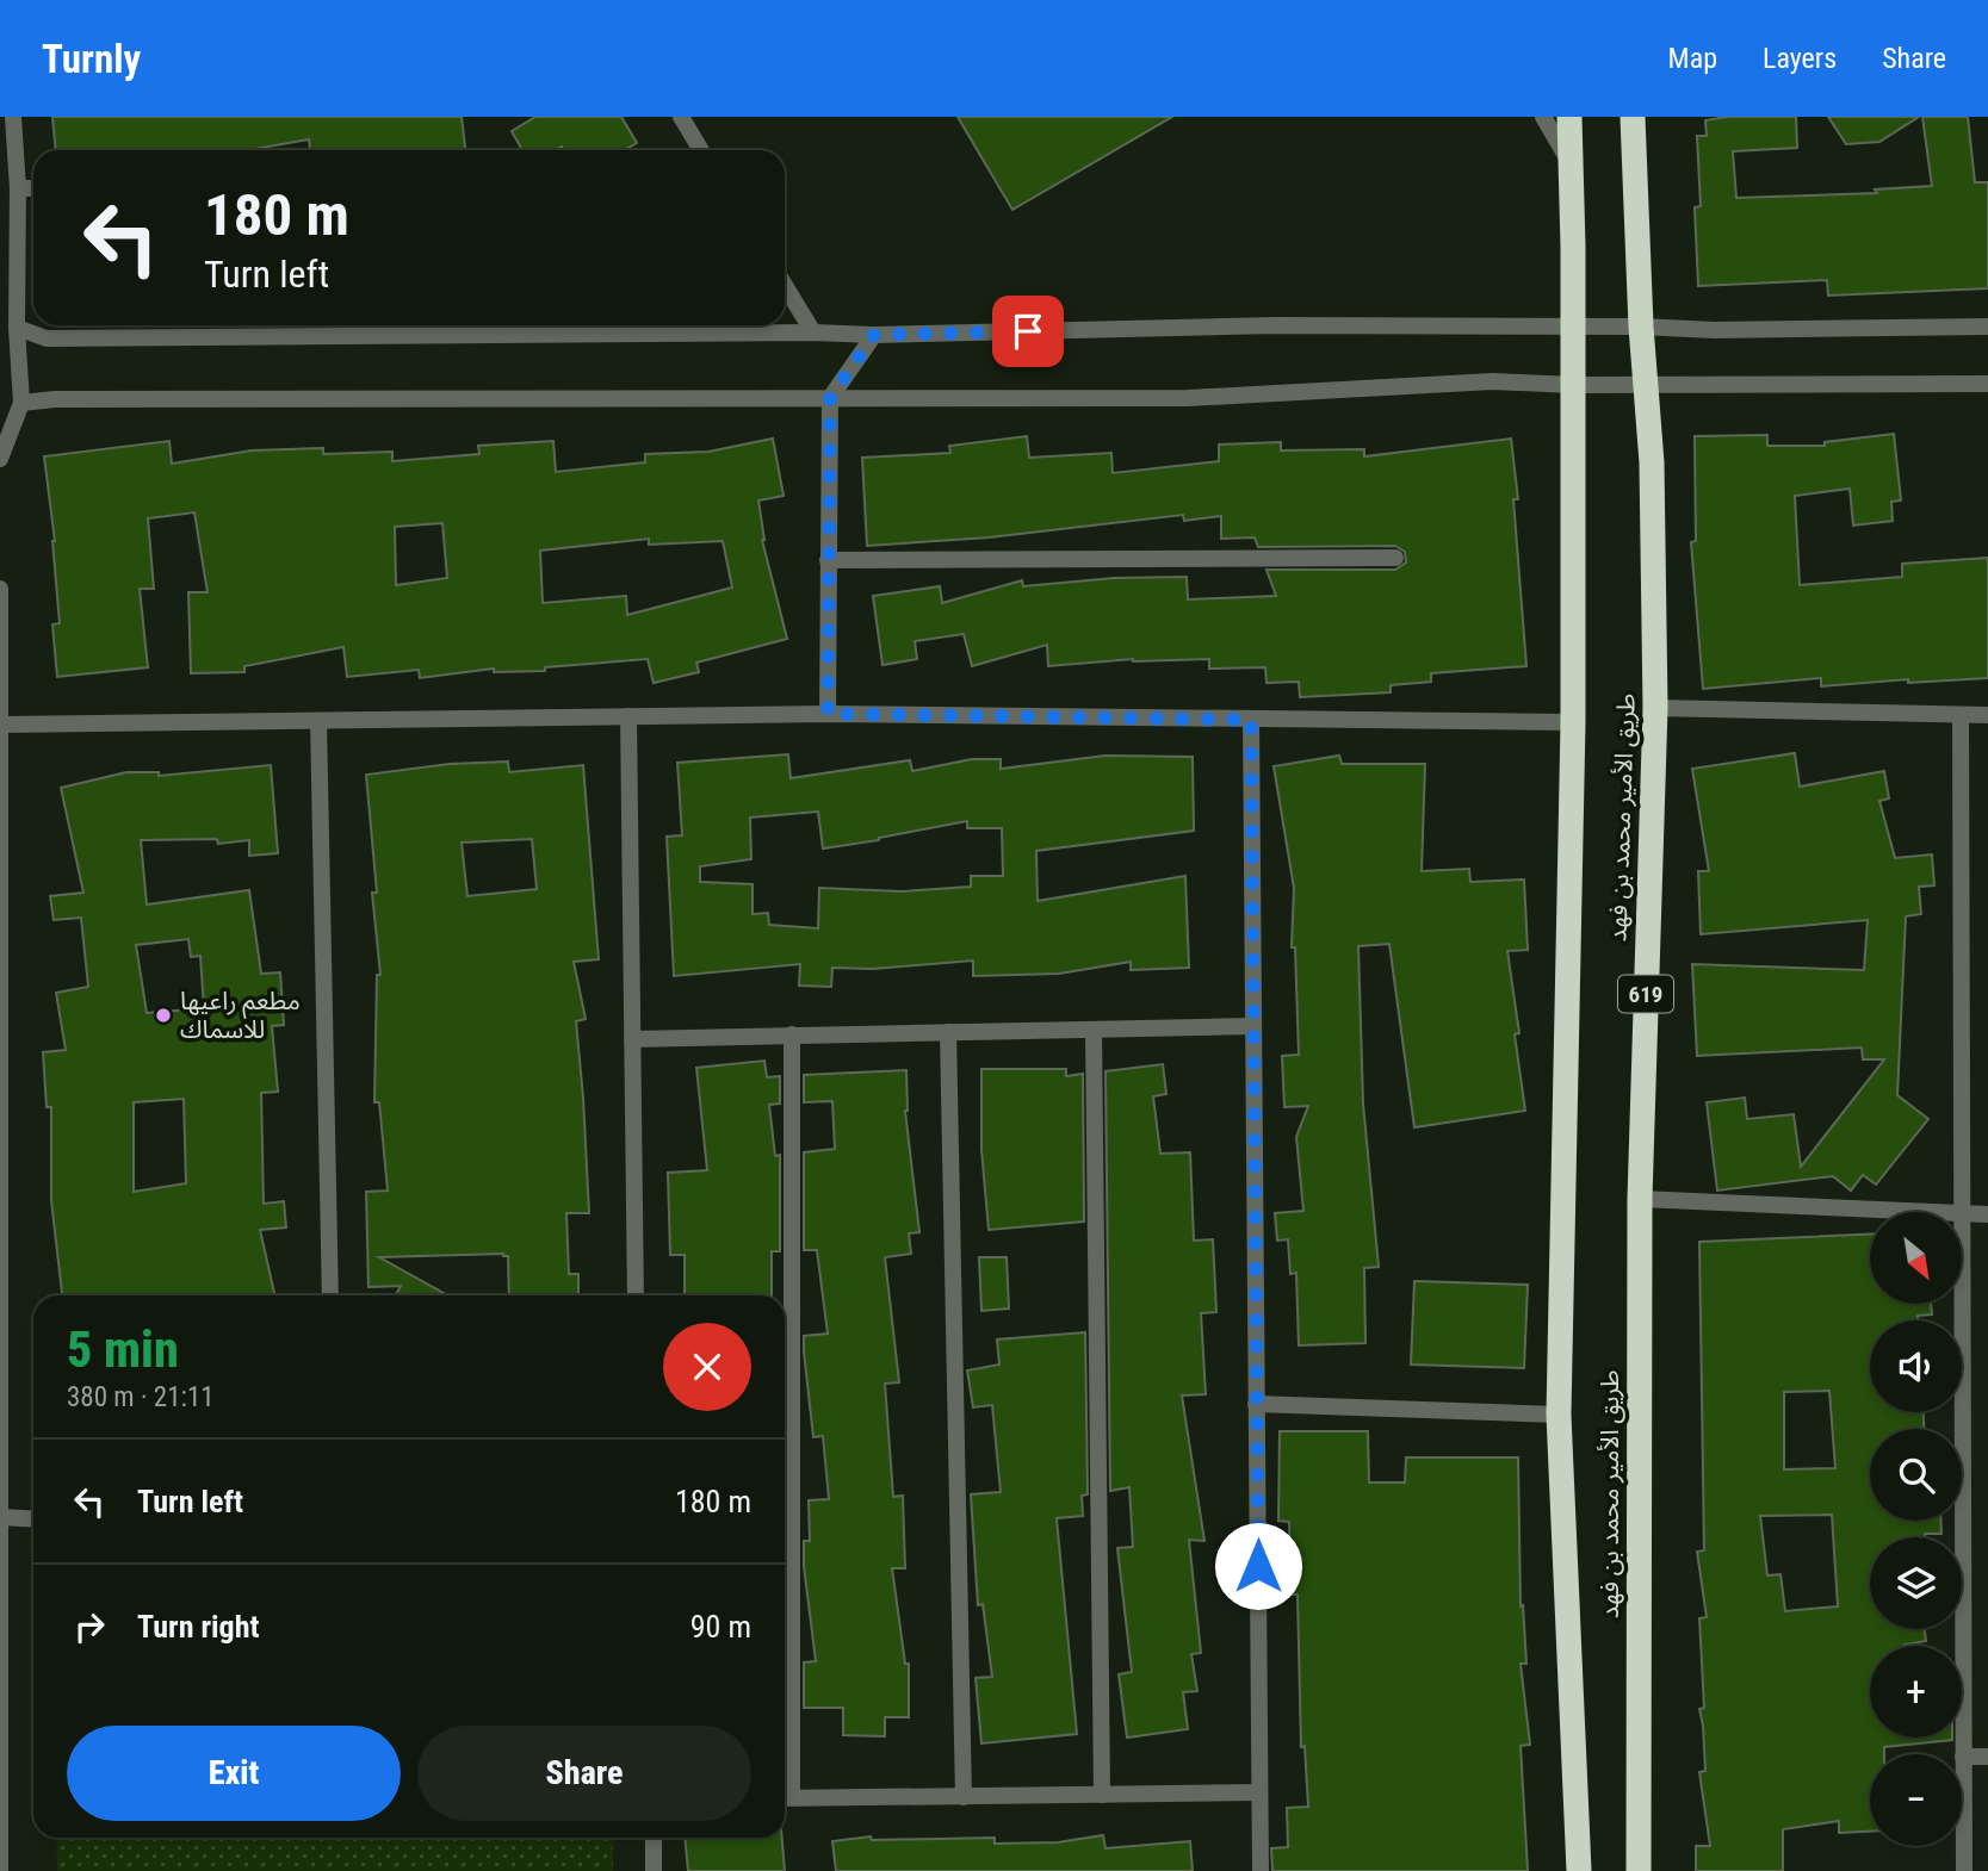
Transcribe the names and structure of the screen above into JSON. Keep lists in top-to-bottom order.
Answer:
{
  "streets": {
    "highway": ["طريق الأمير محمد بن فهد", "619"]
  },
  "places": ["مطعم راعيها للاسماك"],
  "north": "bottom right",
  "page": {
    "header": "Turnly",
    "nav": ["Map", "Layers", "Share"],
    "turn": ["180 m", "Turn left"],
    "map_buttons": ["+", "−"],
    "heading": ["5 min", "380 m · 21:11"],
    "list": [
      {
        "name": "Turn left",
        "value": "180 m"
      },
      {
        "name": "Turn right",
        "value": "90 m"
      }
    ],
    "buttons": ["Exit", "Share"]
  }
}
